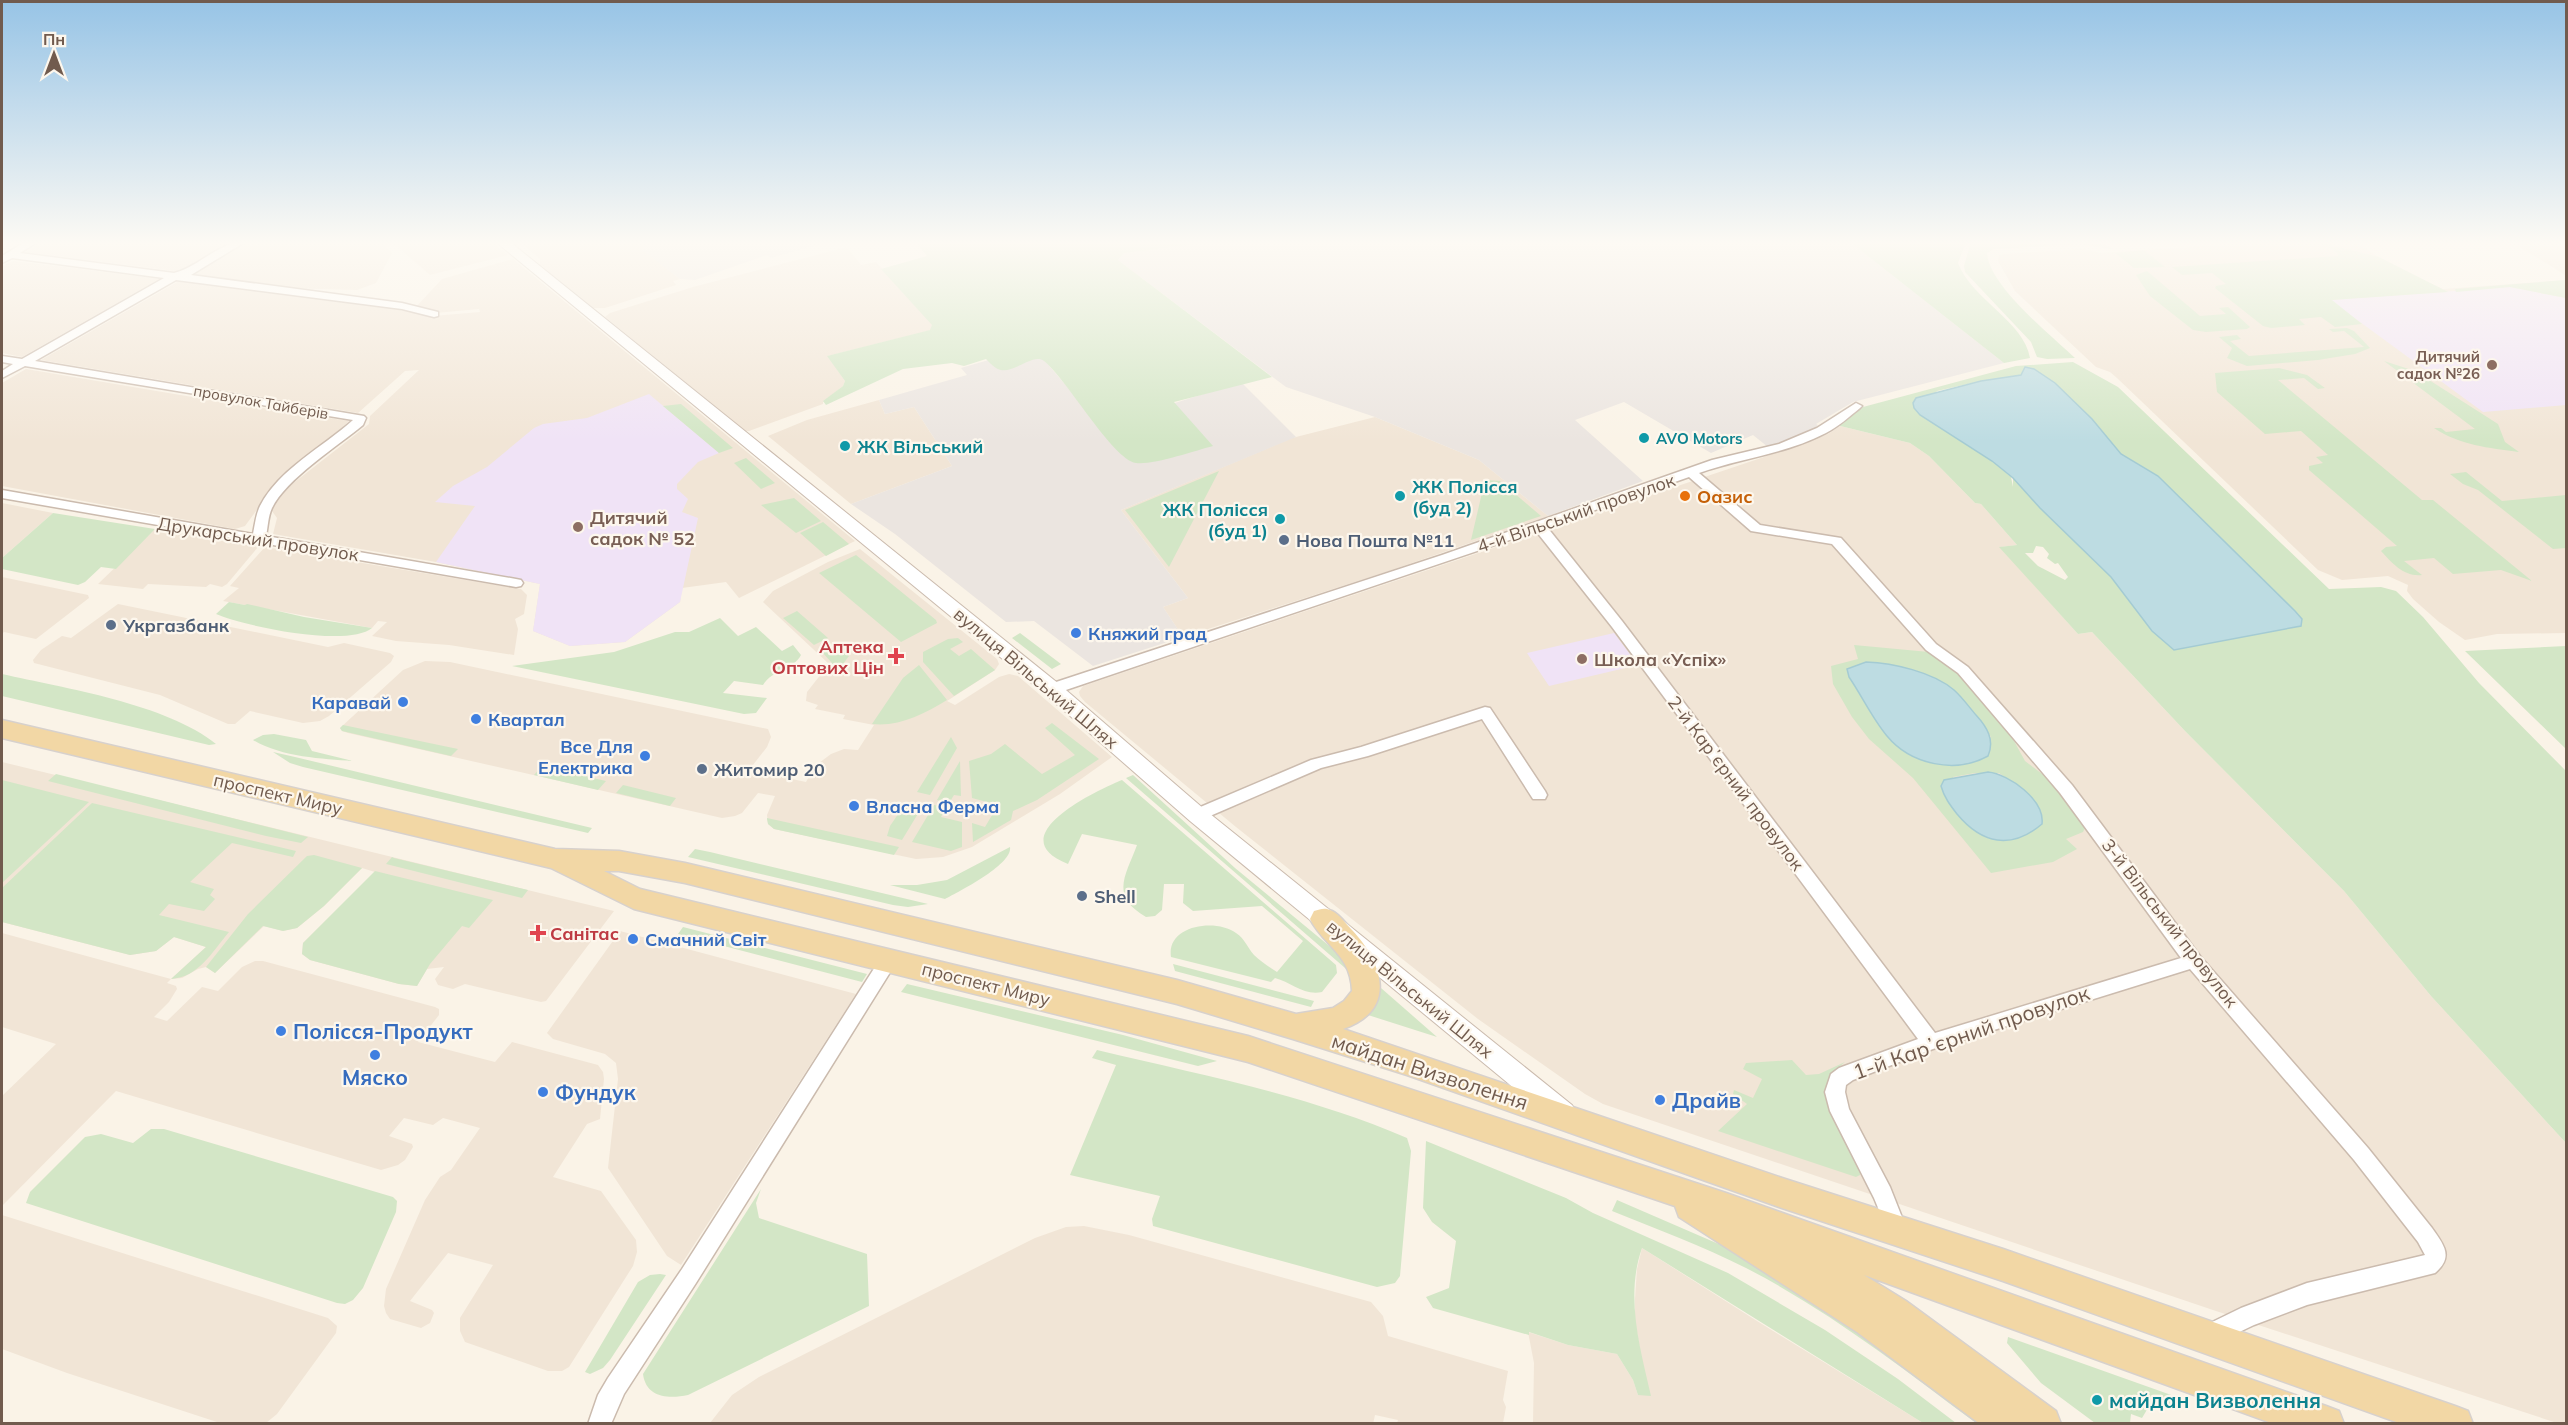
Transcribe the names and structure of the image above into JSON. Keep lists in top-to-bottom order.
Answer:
{
  "streets": {
    "main road": ["проспект Миру", "майдан Визволення"],
    "street": [
      "провулок Тайберів",
      "4-й Вільський провулок",
      "Друкарський провулок",
      "вулиця Вільський Шлях",
      "2-й Карʼєрний провулок",
      "3-й Вільський провулок",
      "1-й Карʼєрний провулок"
    ]
  },
  "crossings": [
    ["провулок Тайберів", "Друкарський провулок"],
    ["4-й Вільський провулок", "вулиця Вільський Шлях"],
    ["4-й Вільський провулок", "2-й Карʼєрний провулок"],
    ["4-й Вільський провулок", "3-й Вільський провулок"],
    ["вулиця Вільський Шлях", "майдан Визволення"],
    ["2-й Карʼєрний провулок", "1-й Карʼєрний провулок"],
    ["проспект Миру", "майдан Визволення"],
    ["3-й Вільський провулок", "1-й Карʼєрний провулок"],
    ["3-й Вільський провулок", "майдан Визволення"],
    ["1-й Карʼєрний провулок", "майдан Визволення"]
  ],
  "places": {
    "other": [
      "Дитячий садок №26",
      "AVO Motors",
      "ЖК Вільський",
      "ЖК Полісся (буд 2)",
      "Оазис",
      "ЖК Полісся (буд 1)",
      "Дитячий садок № 52",
      "Нова Пошта №11",
      "Укргазбанк",
      "Княжий град",
      "Школа «Успіх»",
      "Каравай",
      "Квартал",
      "Все Для Електрика",
      "Житомир 20",
      "Власна Ферма",
      "Shell",
      "Смачний Світ",
      "Полісся-Продукт",
      "Мяско",
      "Фундук",
      "Драйв",
      "майдан Визволення"
    ],
    "health": ["Аптека Оптових Цін", "Санітас"]
  },
  "north": "top"
}
